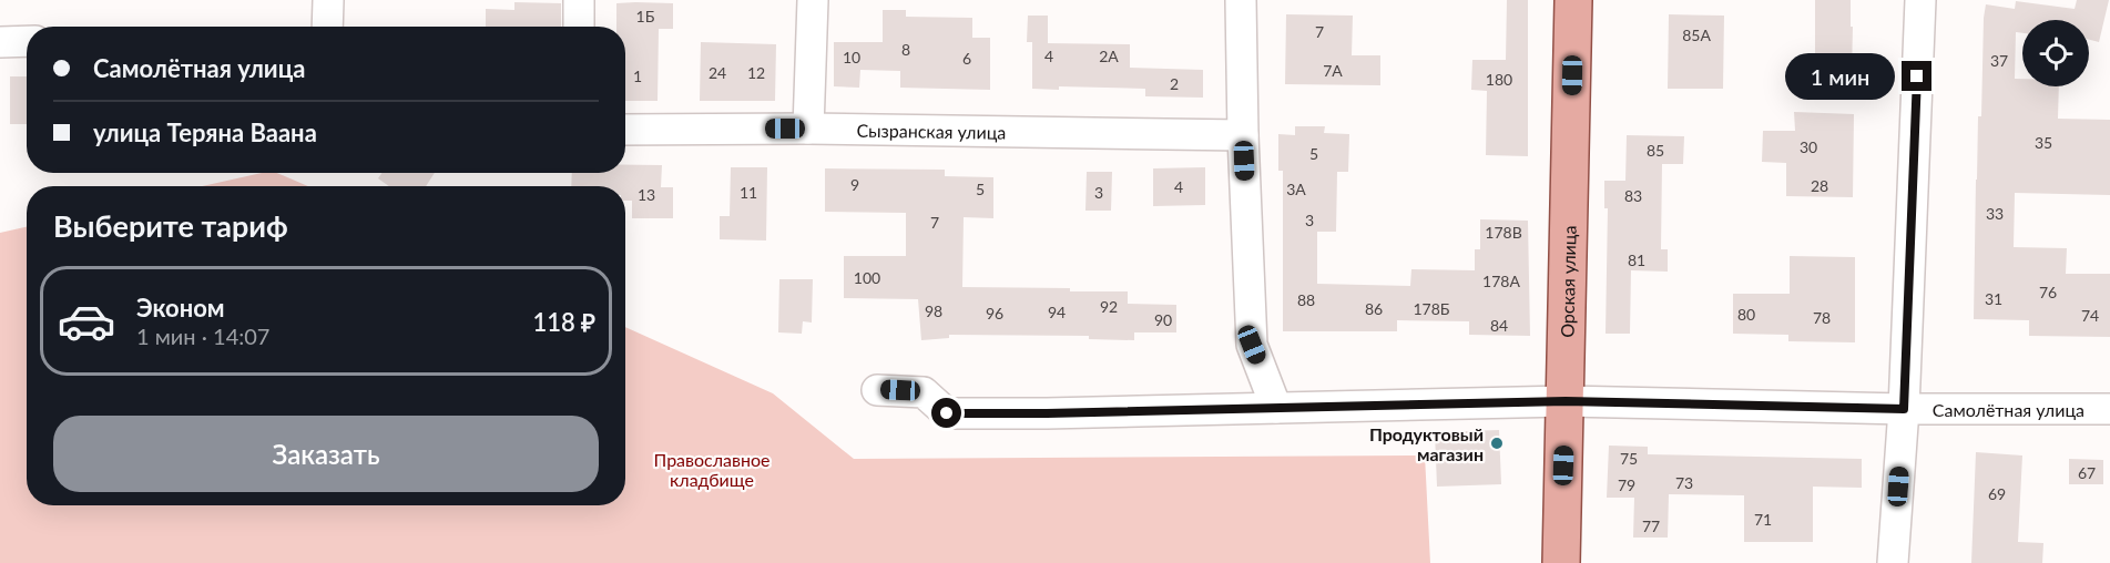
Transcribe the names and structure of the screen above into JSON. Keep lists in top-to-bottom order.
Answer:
{
  "streets": {
    "main road": ["Орская улица"],
    "street": ["Сызранская улица", "Самолётная улица"]
  },
  "crossings": [
    ["Орская улица", "Самолётная улица"]
  ],
  "parks": ["Православное кладбище"],
  "places": ["Продуктовый магазин"],
  "house_numbers": [
    "1Б",
    "7",
    "85А",
    "8",
    "4",
    "2А",
    "10",
    "6",
    "37",
    "7А",
    "24",
    "12",
    "1",
    "180",
    "2",
    "35",
    "30",
    "85",
    "5",
    "9",
    "28",
    "4",
    "5",
    "3А",
    "11",
    "3",
    "13",
    "83",
    "33",
    "3",
    "7",
    "178В",
    "81",
    "100",
    "178А",
    "76",
    "31",
    "88",
    "92",
    "86",
    "178Б",
    "98",
    "94",
    "96",
    "80",
    "74",
    "78",
    "90",
    "84",
    "75",
    "67",
    "73",
    "79",
    "69",
    "71",
    "77"
  ],
  "page": {
    "banner": ["Самолётная улица", "улица Теряна Ваана"],
    "bubble": "1 мин",
    "heading": "Выберите тариф",
    "list": [
      {
        "name": "Эконом",
        "note": "1 мин · 14:07",
        "value": "118 ₽"
      }
    ],
    "buttons": "Заказать"
  }
}
